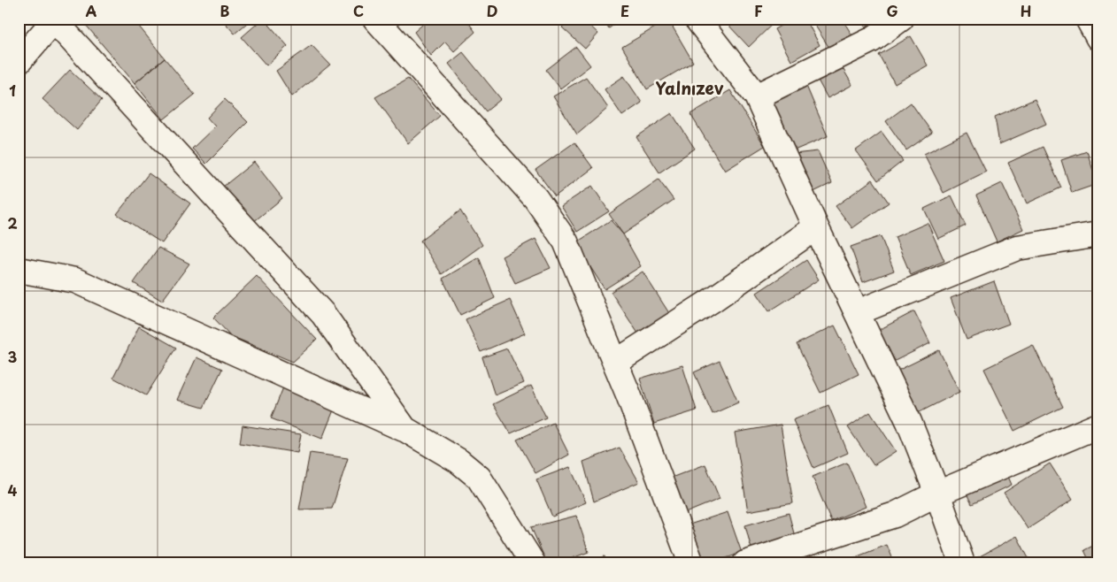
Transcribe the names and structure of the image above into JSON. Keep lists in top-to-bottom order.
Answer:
{
  "districts": ["Yalnızev"],
  "grid": {
    "columns": [
      "A",
      "B",
      "C",
      "D",
      "E",
      "F",
      "G",
      "H"
    ],
    "rows": [
      "1",
      "2",
      "3",
      "4"
    ]
  }
}
